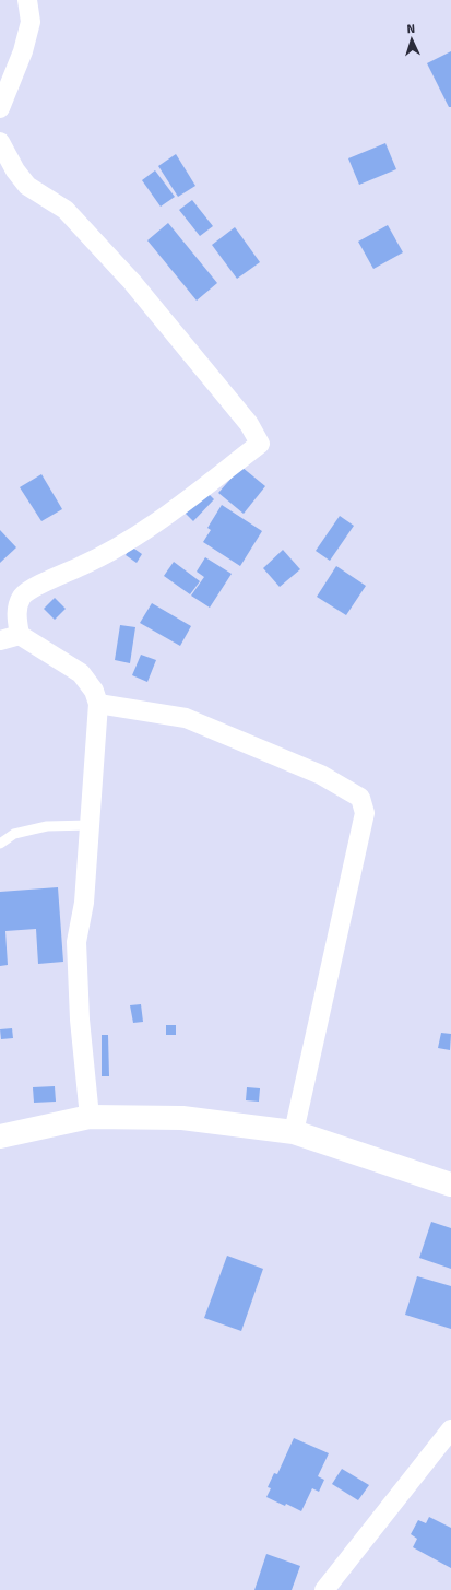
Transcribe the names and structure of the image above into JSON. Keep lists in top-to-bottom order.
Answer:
{
  "north": "top"
}
